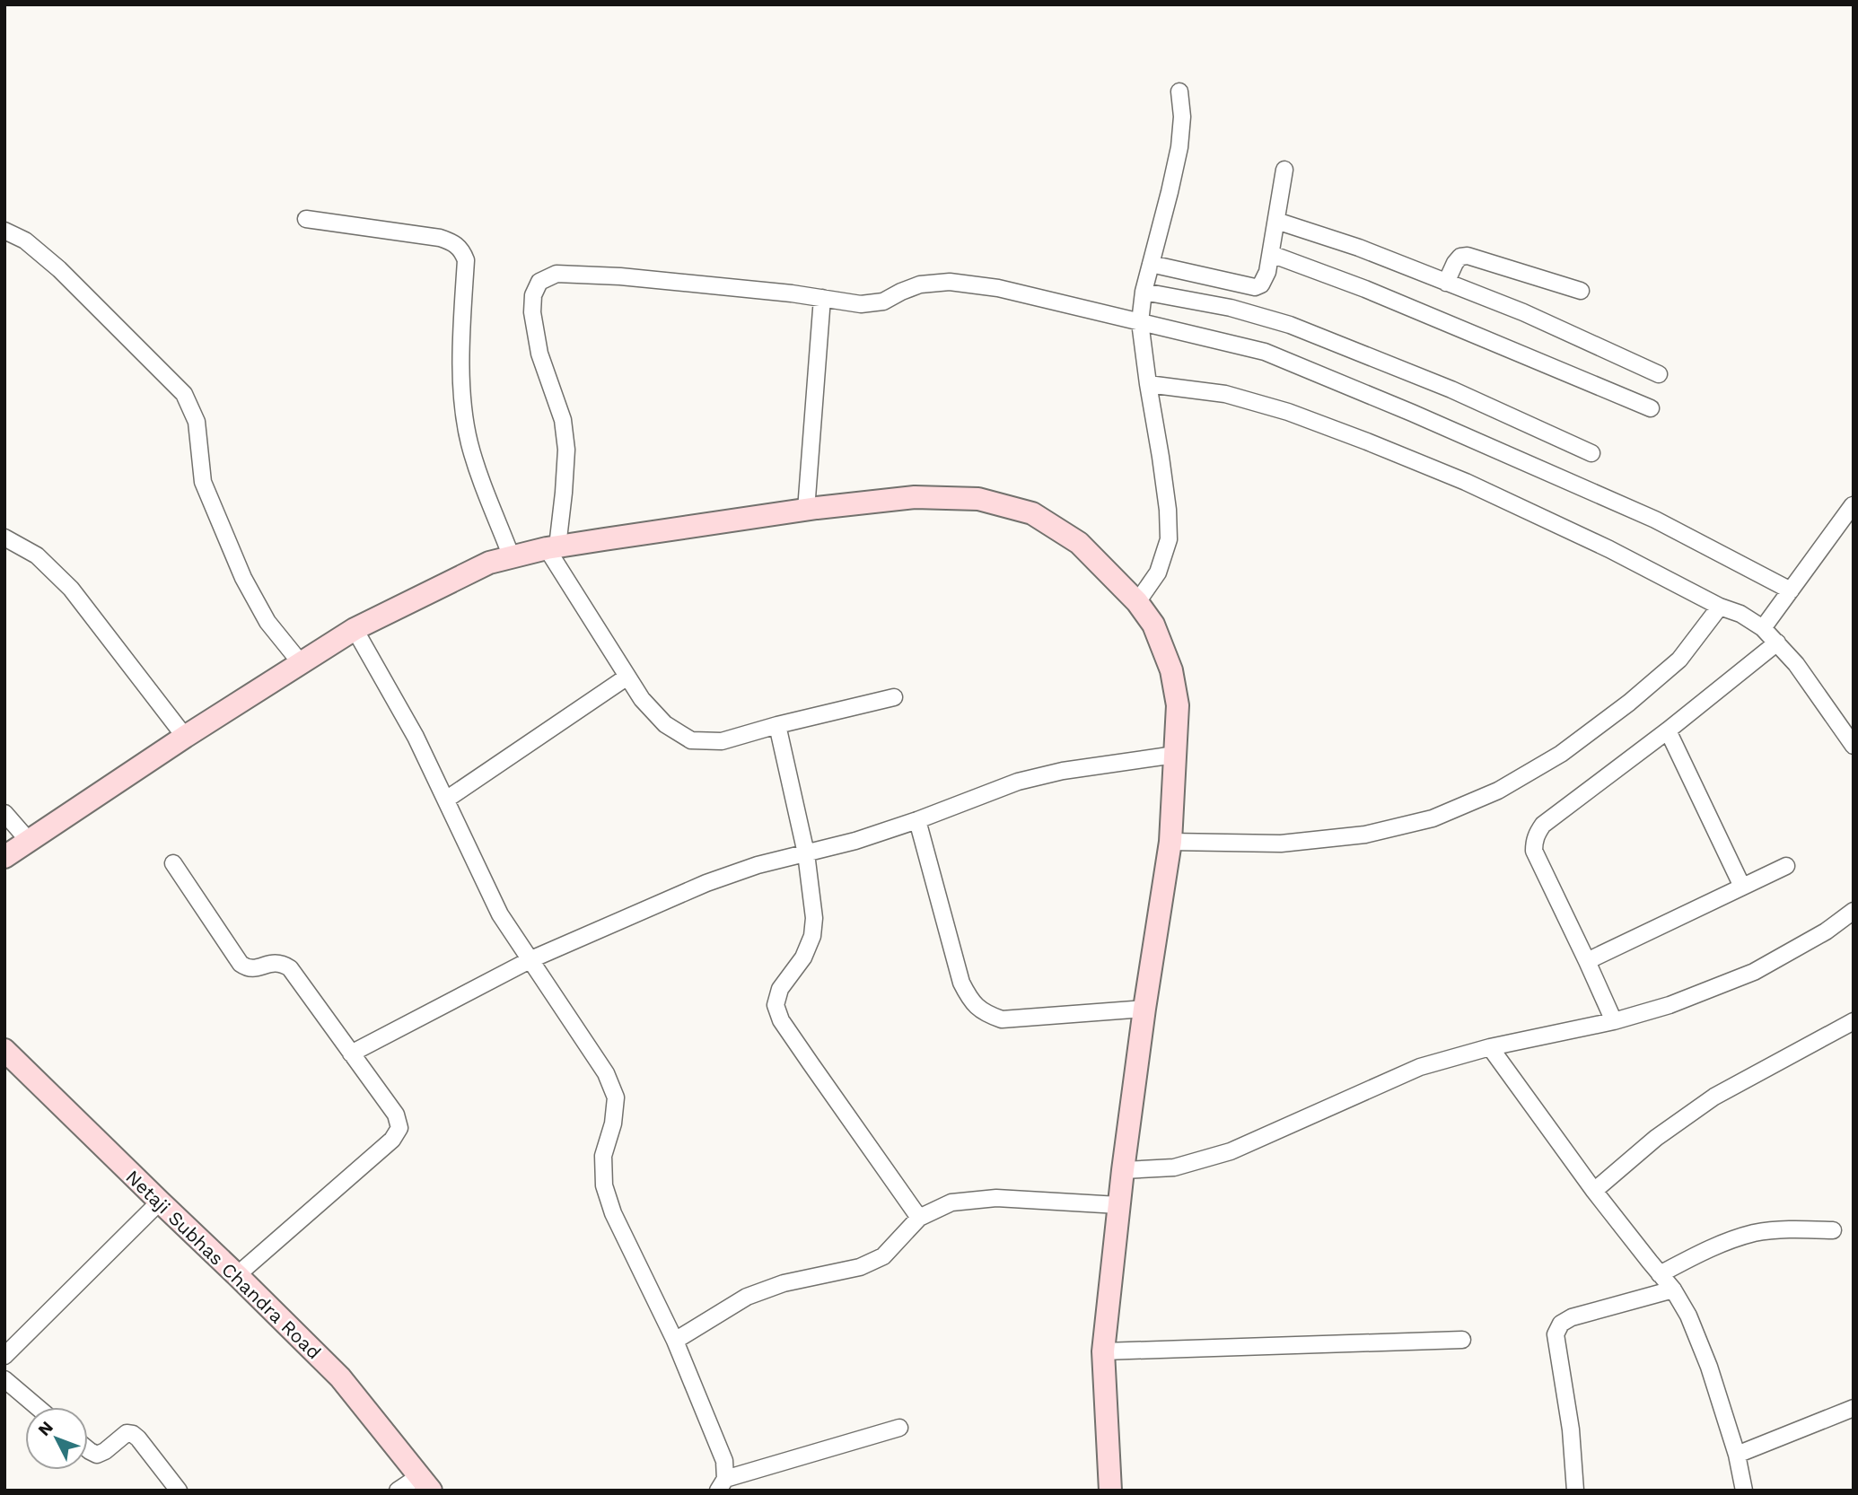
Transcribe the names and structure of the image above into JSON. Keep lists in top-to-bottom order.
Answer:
{
  "streets": {
    "street": ["Netaji Subhas Chandra Road"]
  },
  "north": "top left"
}
